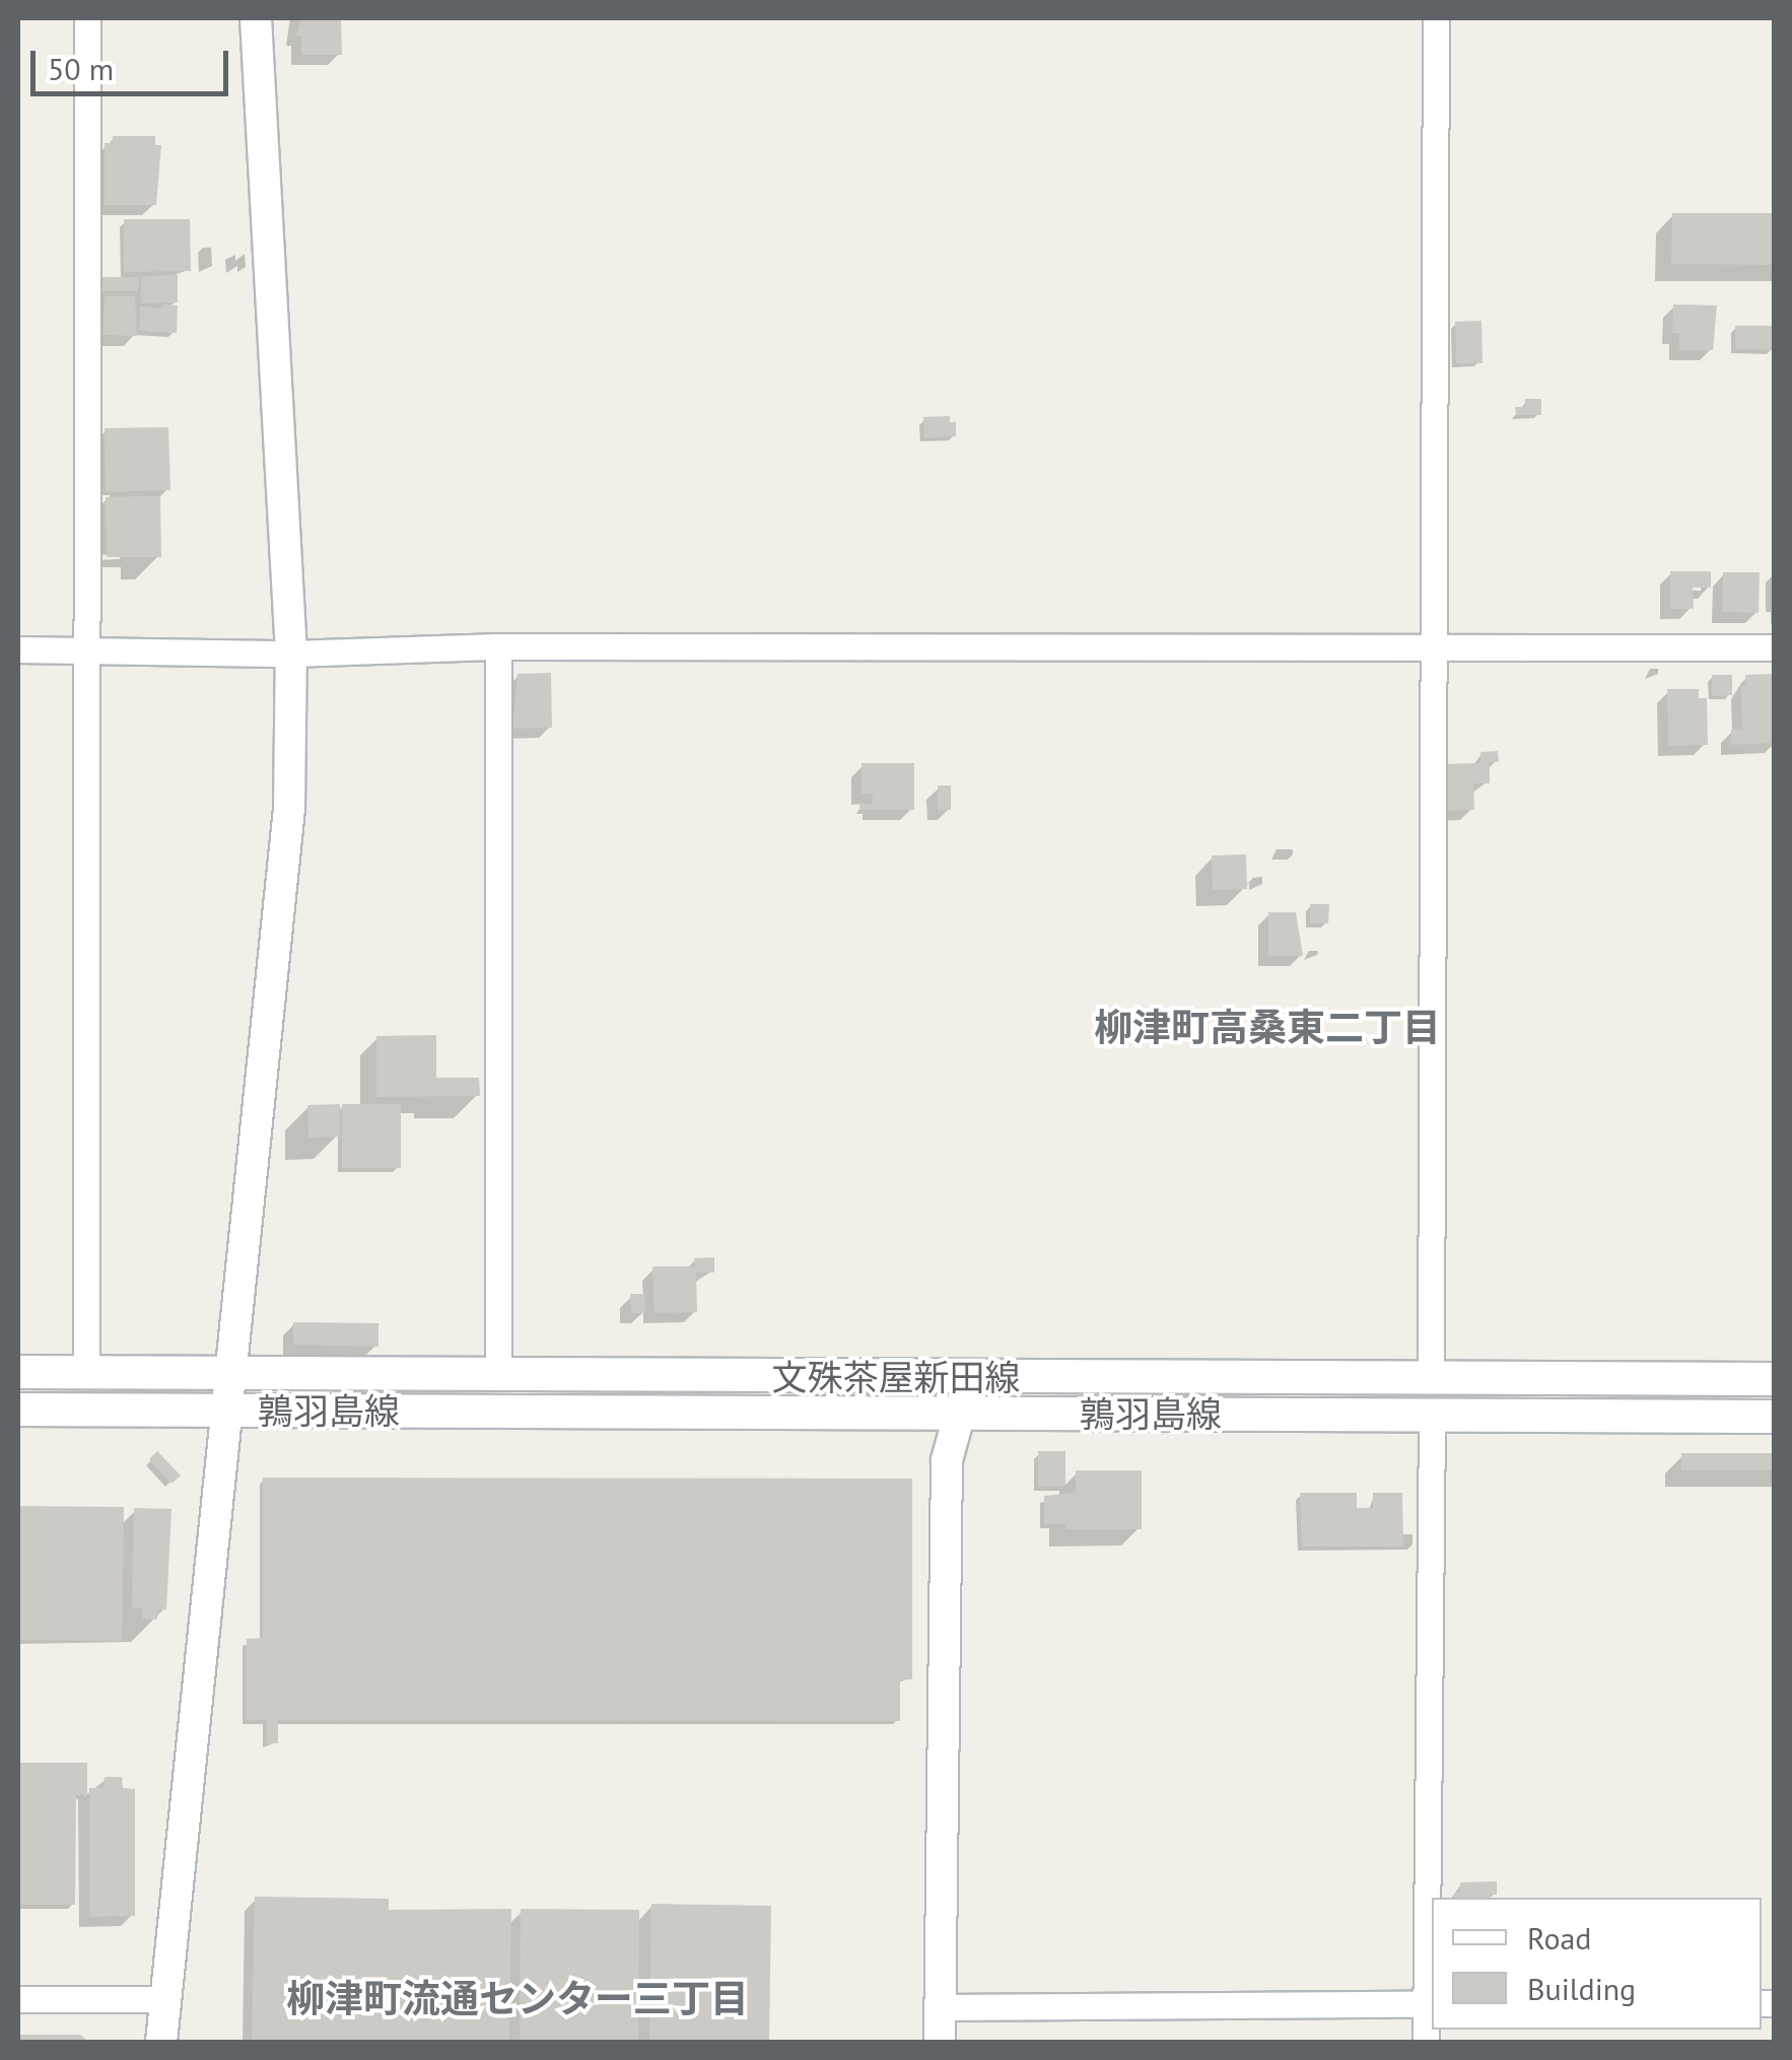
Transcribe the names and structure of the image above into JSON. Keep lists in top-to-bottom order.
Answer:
{
  "streets": {
    "main road": ["文殊茶屋新田線", "鶉羽島線"]
  },
  "districts": ["柳津町高桑東二丁目", "柳津町流通センター三丁目"],
  "legend": ["Road", "Building"],
  "scale_bar": "50 m"
}
